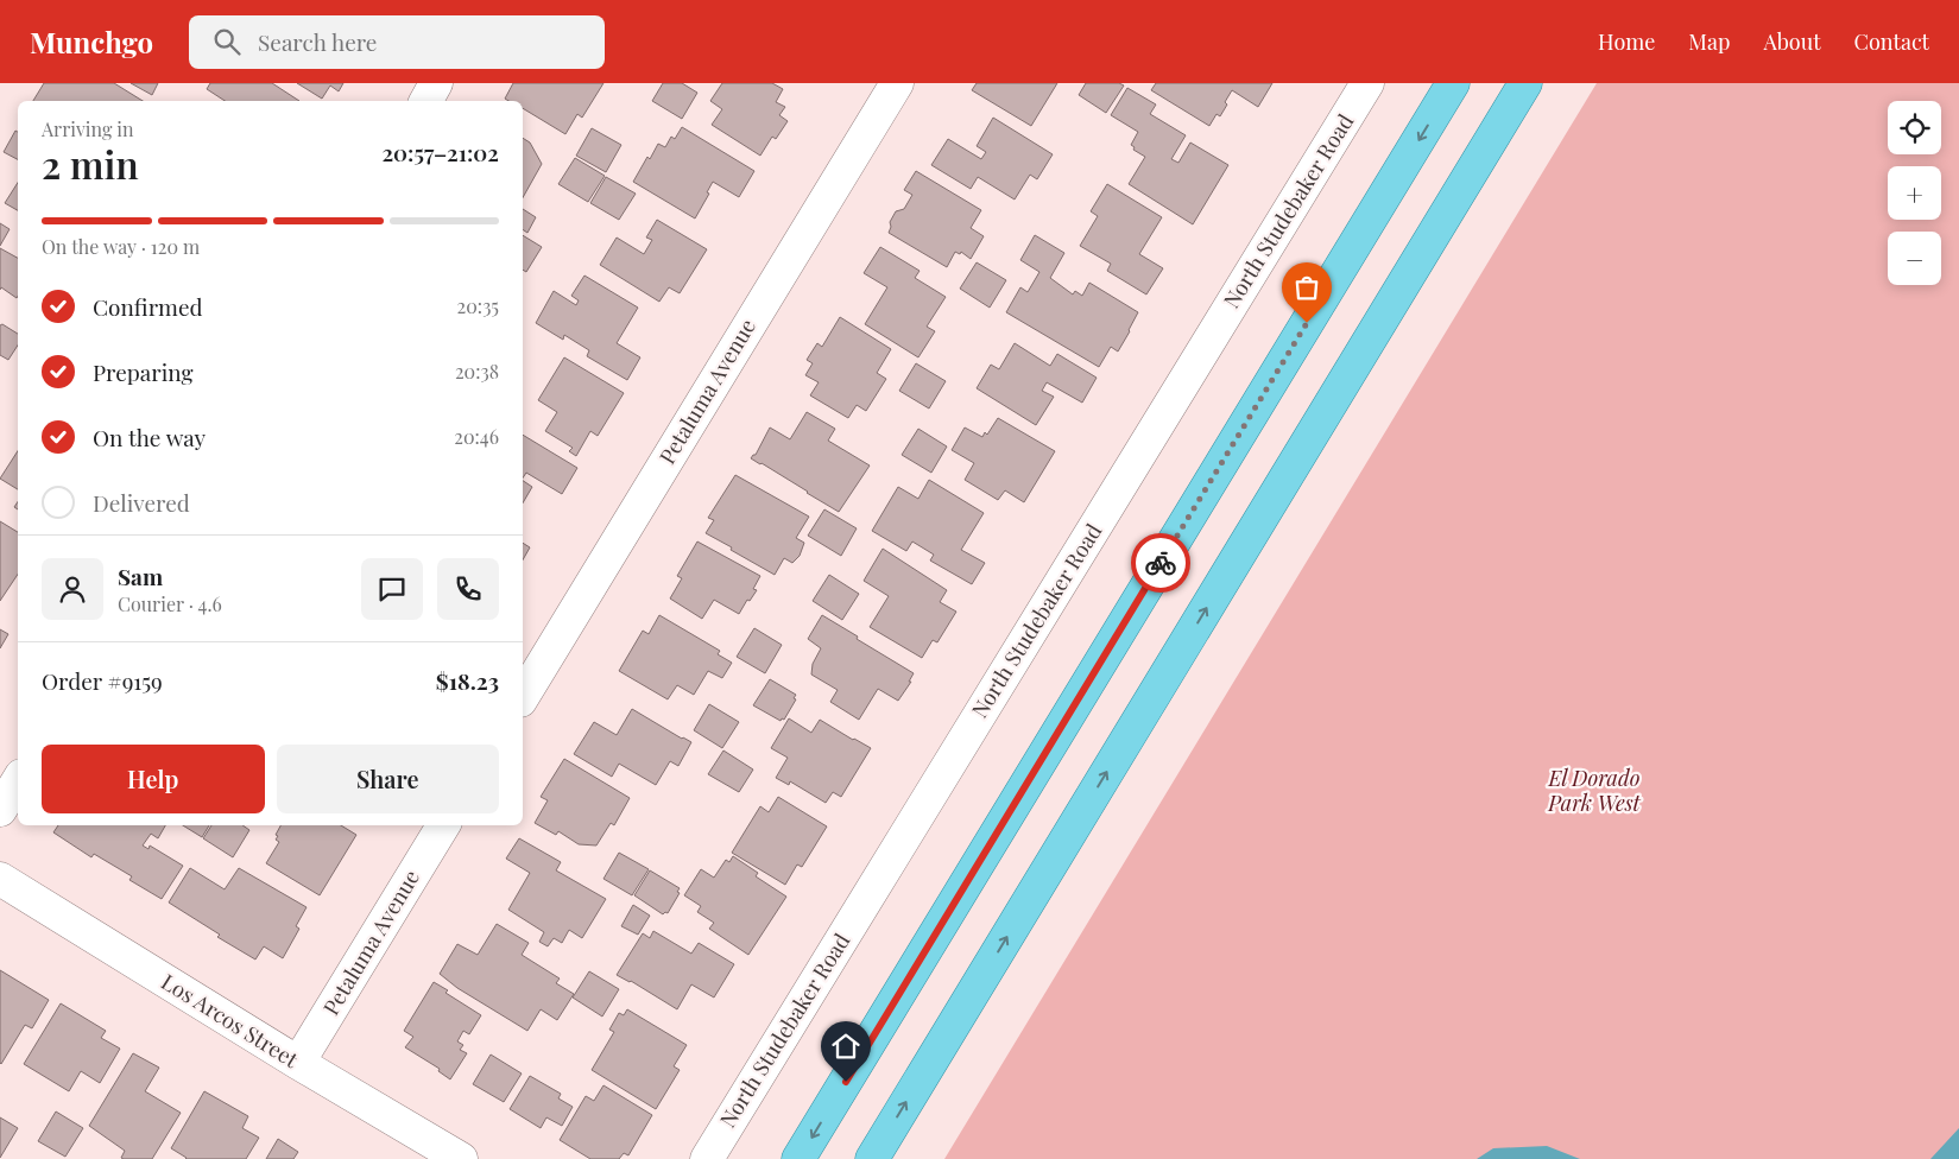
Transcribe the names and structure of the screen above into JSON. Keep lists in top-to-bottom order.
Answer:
{
  "streets": {
    "street": ["North Studebaker Road", "Petaluma Avenue", "Los Arcos Street"]
  },
  "crossings": [
    ["Petaluma Avenue", "Los Arcos Street"]
  ],
  "parks": ["El Dorado Park West"],
  "page": {
    "header": "Munchgo",
    "search": "Search here",
    "nav": [
      "Home",
      "Map",
      "About",
      "Contact"
    ],
    "map_buttons": ["+", "−"],
    "heading": ["2 min", "Arriving in", "20:57–21:02"],
    "panel": [
      "Sam",
      "Courier · 4.6",
      "Order #9159",
      "$18.23"
    ],
    "bar": "On the way · 120 m",
    "list": [
      ["Confirmed", "20:35"],
      ["Preparing", "20:38"],
      ["On the way", "20:46"],
      "Delivered"
    ],
    "buttons": ["Help", "Share"]
  }
}
